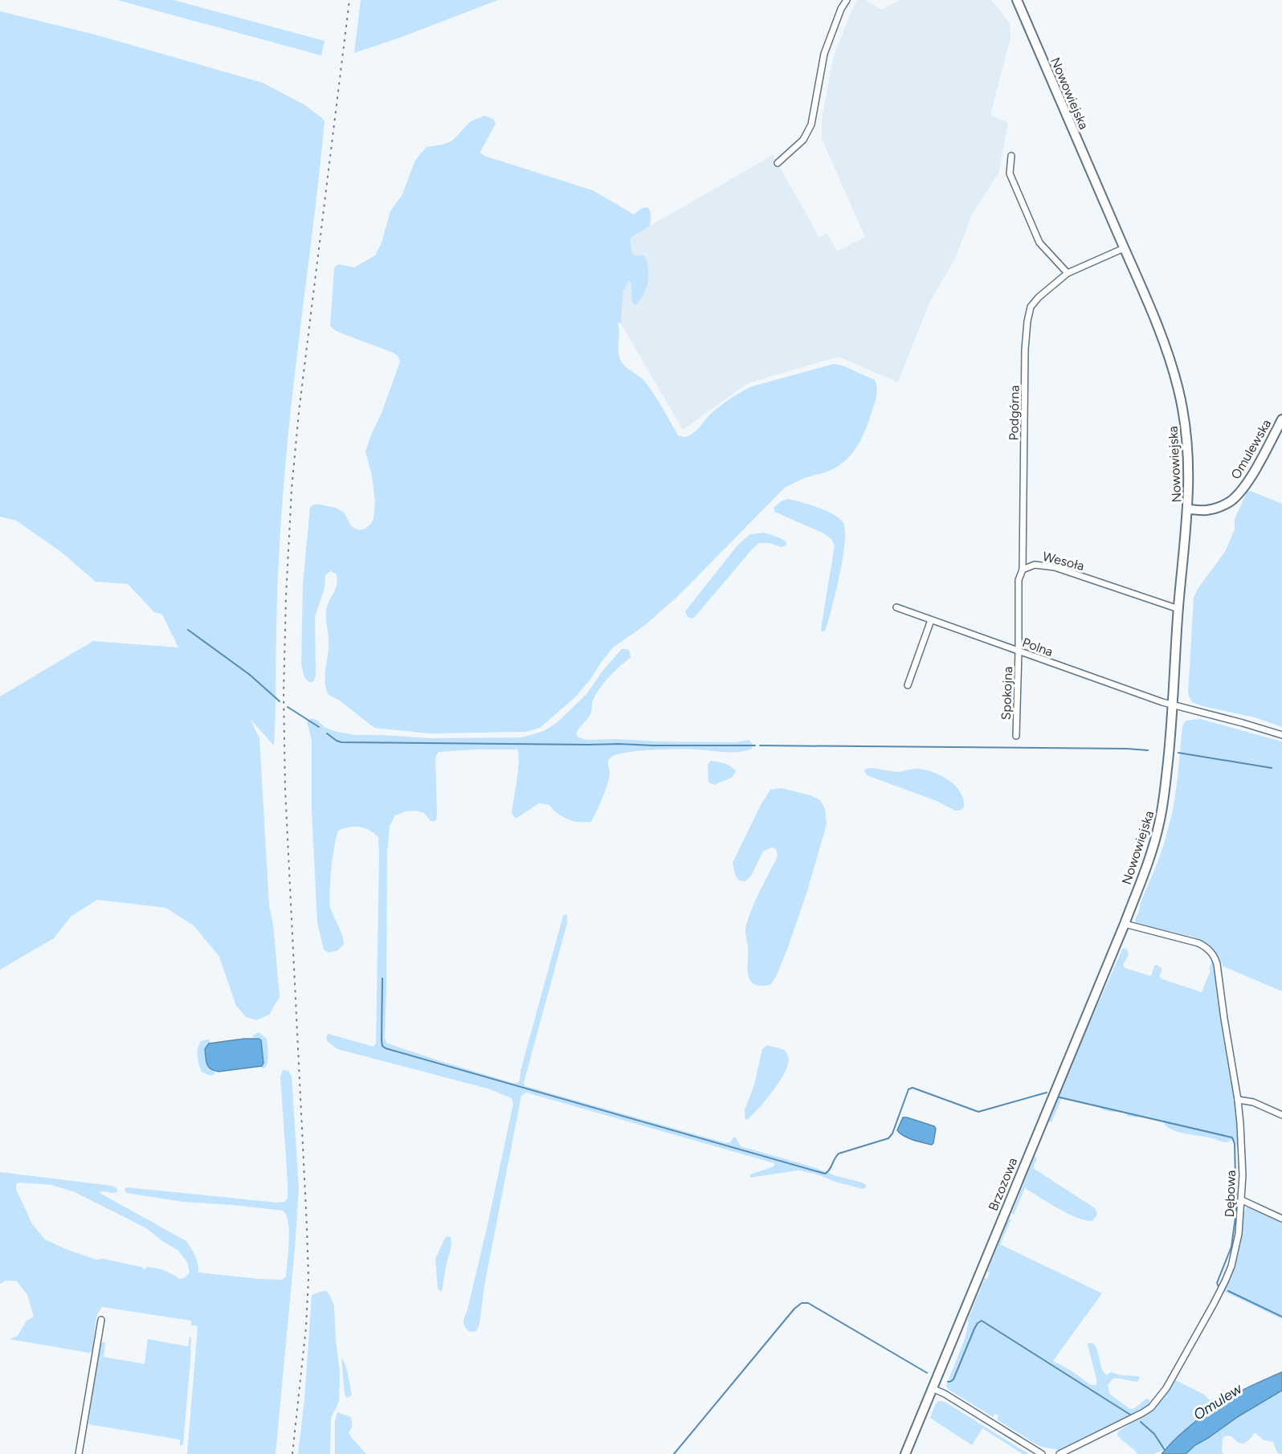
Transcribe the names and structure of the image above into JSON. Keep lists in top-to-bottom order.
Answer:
{
  "streets": {
    "main road": ["Nowowiejska", "Omulewska", "Brzozowa"],
    "street": [
      "Podgórna",
      "Wesoła",
      "Polna",
      "Spokojna",
      "Dębowa"
    ]
  },
  "crossings": [
    ["Nowowiejska", "Podgórna"],
    ["Nowowiejska", "Omulewska"],
    ["Nowowiejska", "Wesoła"],
    ["Nowowiejska", "Polna"],
    ["Nowowiejska", "Brzozowa"],
    ["Nowowiejska", "Dębowa"],
    ["Podgórna", "Wesoła"],
    ["Wesoła", "Polna"],
    ["Wesoła", "Spokojna"],
    ["Polna", "Spokojna"],
    ["Brzozowa", "Dębowa"]
  ],
  "water": ["Omulew"]
}
